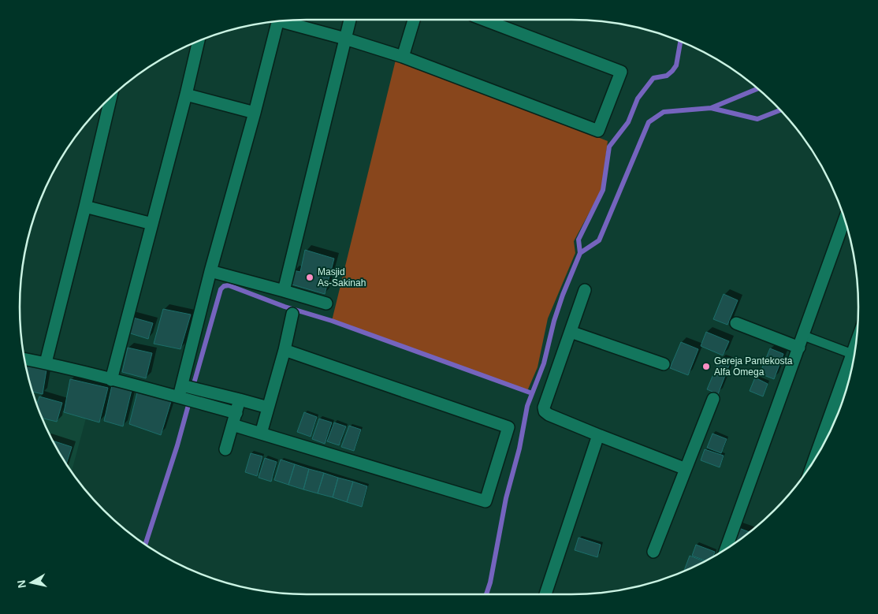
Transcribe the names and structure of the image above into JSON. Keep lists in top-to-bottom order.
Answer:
{
  "places": ["Masjid As-Sakinah", "Gereja Pantekosta Alfa Omega"],
  "north": "left"
}
